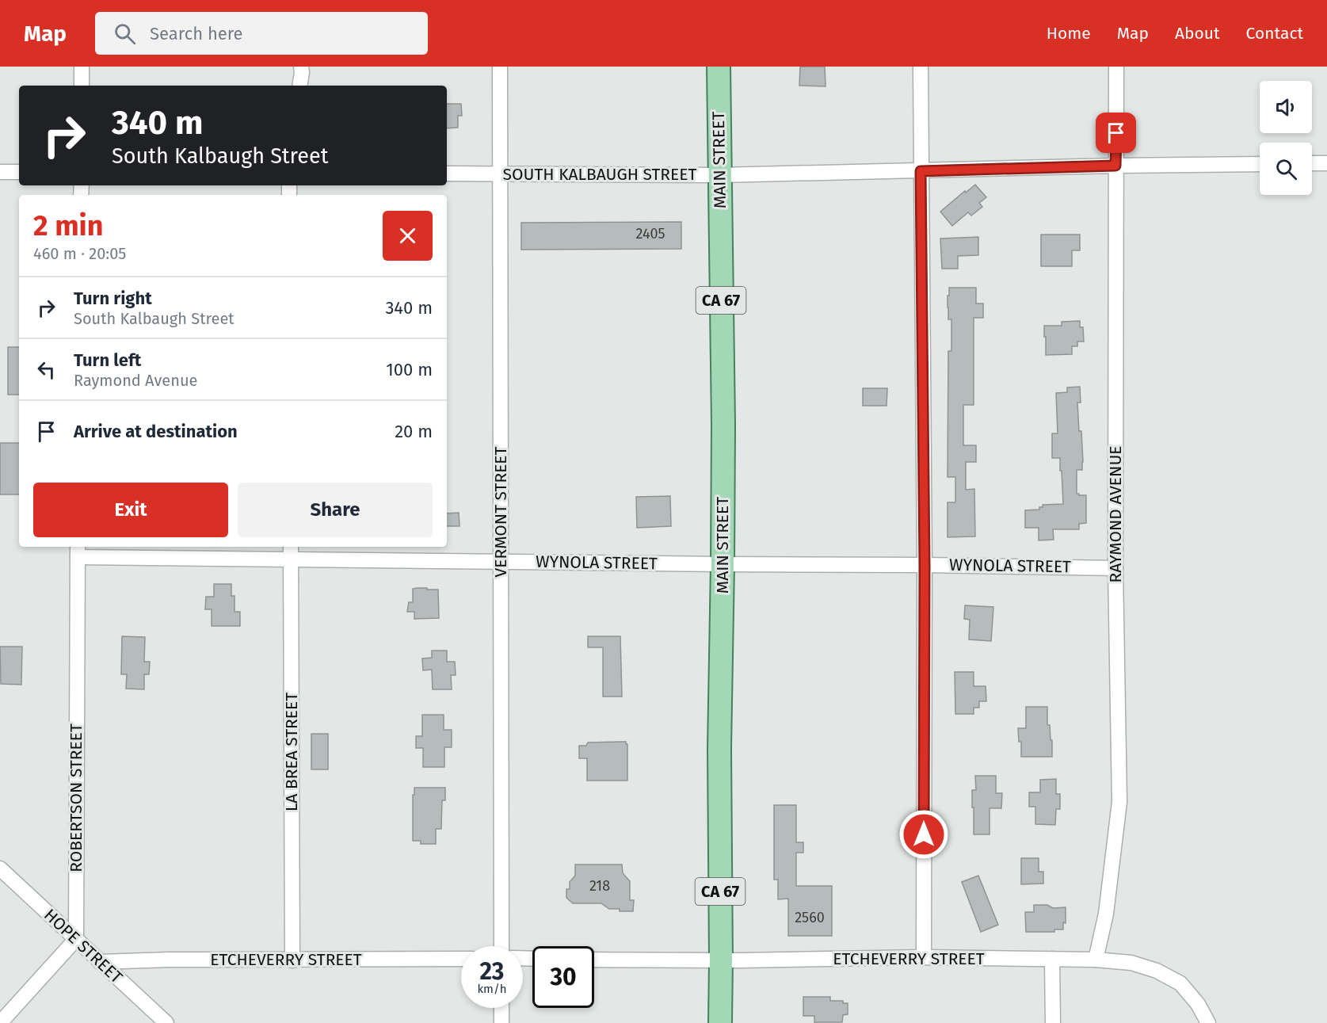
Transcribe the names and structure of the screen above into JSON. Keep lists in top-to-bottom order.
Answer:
{
  "streets": {
    "main road": ["MAIN STREET", "CA 67"],
    "street": [
      "SOUTH KALBAUGH STREET",
      "VERMONT STREET",
      "RAYMOND AVENUE",
      "WYNOLA STREET",
      "LA BREA STREET",
      "ROBERTSON STREET",
      "HOPE STREET",
      "ETCHEVERRY STREET"
    ]
  },
  "crossings": [
    ["MAIN STREET", "SOUTH KALBAUGH STREET"],
    ["MAIN STREET", "WYNOLA STREET"],
    ["MAIN STREET", "ETCHEVERRY STREET"],
    ["SOUTH KALBAUGH STREET", "VERMONT STREET"],
    ["SOUTH KALBAUGH STREET", "RAYMOND AVENUE"],
    ["VERMONT STREET", "WYNOLA STREET"],
    ["RAYMOND AVENUE", "WYNOLA STREET"],
    ["RAYMOND AVENUE", "ETCHEVERRY STREET"],
    ["WYNOLA STREET", "LA BREA STREET"],
    ["WYNOLA STREET", "ROBERTSON STREET"],
    ["LA BREA STREET", "ETCHEVERRY STREET"],
    ["ROBERTSON STREET", "HOPE STREET"],
    ["HOPE STREET", "ETCHEVERRY STREET"]
  ],
  "house_numbers": ["2405", "218", "2560"],
  "page": {
    "header": "Map",
    "search": "Search here",
    "nav": [
      "Home",
      "Map",
      "About",
      "Contact"
    ],
    "turn": ["340 m", "South Kalbaugh Street"],
    "heading": ["2 min", "460 m · 20:05"],
    "list": [
      {
        "name": "Turn right",
        "note": "South Kalbaugh Street",
        "value": "340 m"
      },
      {
        "name": "Turn left",
        "note": "Raymond Avenue",
        "value": "100 m"
      },
      {
        "name": "Arrive at destination",
        "value": "20 m"
      }
    ],
    "buttons": ["Exit", "Share"],
    "speed": "23 km/h",
    "limit": "30"
  }
}
